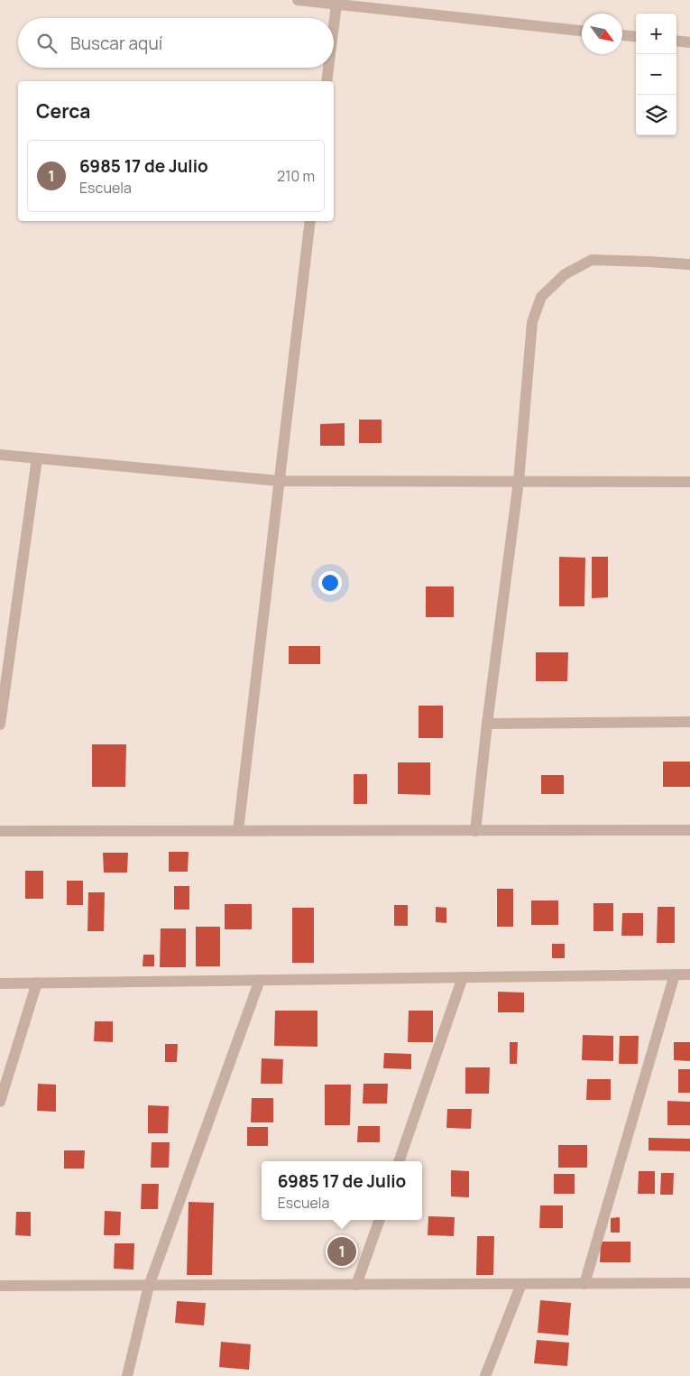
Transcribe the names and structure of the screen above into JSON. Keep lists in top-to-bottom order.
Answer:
{
  "north": "bottom right",
  "page": {
    "map_buttons": ["+", "−"],
    "search": "Buscar aquí",
    "heading": "Cerca",
    "list": [
      {
        "mark": "1",
        "name": "6985 17 de Julio",
        "note": "Escuela",
        "value": "210 m"
      }
    ],
    "popup": ["6985 17 de Julio", "Escuela"],
    "pins": "1"
  }
}
